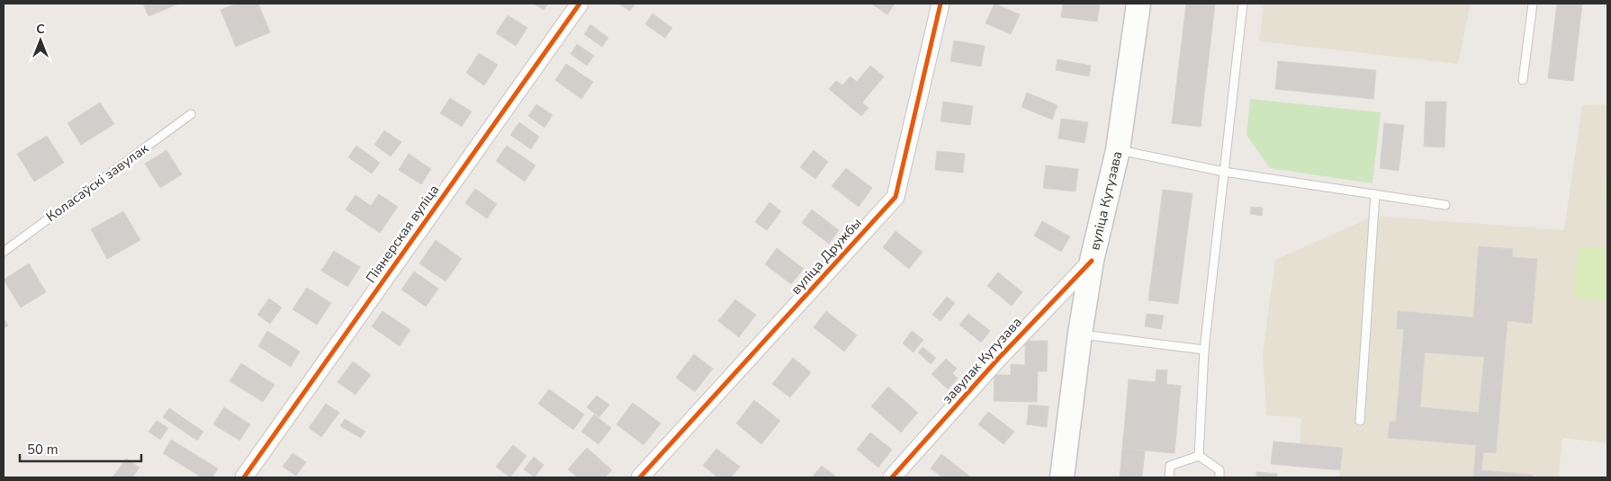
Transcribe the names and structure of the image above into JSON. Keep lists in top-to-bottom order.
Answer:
{
  "streets": {
    "main road": ["вуліца Кутузава"],
    "street": ["Піянерская вуліца", "вуліца Дружбы", "завулак Кутузава"],
    "lane": ["Коласаўскі завулак"]
  },
  "crossings": [
    ["вуліца Кутузава", "завулак Кутузава"]
  ],
  "scale_bar": "50 m",
  "north": "top"
}
